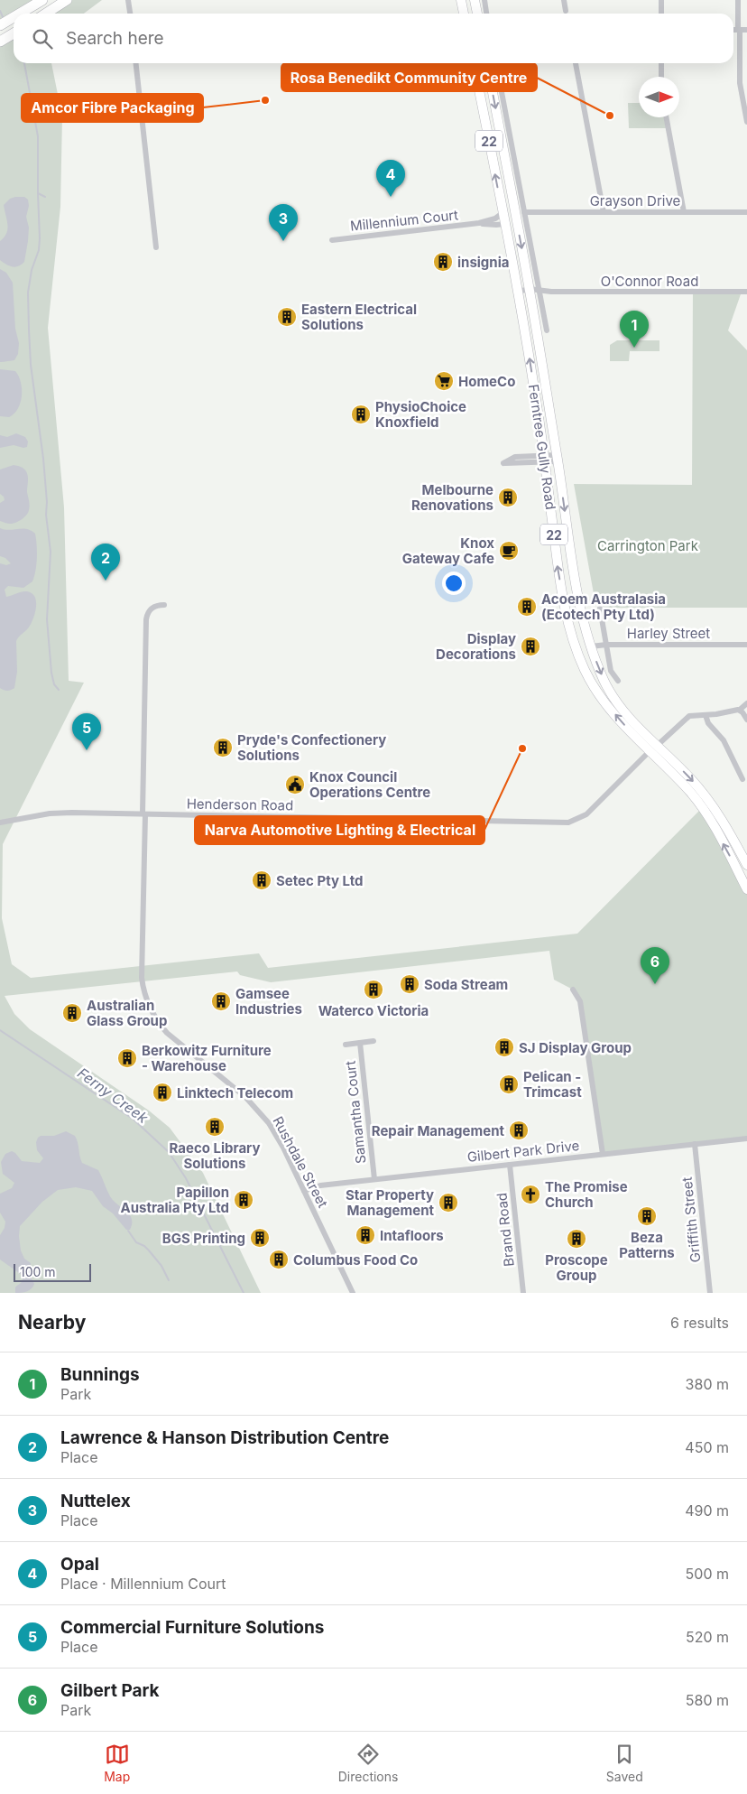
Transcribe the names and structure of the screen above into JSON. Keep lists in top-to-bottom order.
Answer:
{
  "streets": {
    "main road": ["22", "Ferntree Gully Road"],
    "street": [
      "Grayson Drive",
      "Millennium Court",
      "O'Connor Road",
      "Harley Street",
      "Henderson Road",
      "Samantha Court",
      "Gilbert Park Drive",
      "Rushdale Street",
      "Griffith Street",
      "Brand Road"
    ]
  },
  "crossings": [
    ["Grayson Drive", "Ferntree Gully Road"],
    ["Millennium Court", "Ferntree Gully Road"],
    ["O'Connor Road", "Ferntree Gully Road"],
    ["Ferntree Gully Road", "Harley Street"],
    ["Ferntree Gully Road", "Henderson Road"],
    ["Henderson Road", "Rushdale Street"],
    ["Samantha Court", "Gilbert Park Drive"],
    ["Gilbert Park Drive", "Rushdale Street"],
    ["Gilbert Park Drive", "Griffith Street"],
    ["Gilbert Park Drive", "Brand Road"]
  ],
  "water": ["Ferny Creek"],
  "parks": ["Carrington Park"],
  "places": {
    "other": ["Amcor Fibre Packaging", "Rosa Benedikt Community Centre", "Narva Automotive Lighting & Electrical"],
    "building": [
      "insignia",
      "Eastern Electrical Solutions",
      "PhysioChoice Knoxfield",
      "Melbourne Renovations",
      "Acoem Australasia (Ecotech Pty Ltd)",
      "Display Decorations",
      "Pryde's Confectionery Solutions",
      "Setec Pty Ltd",
      "Soda Stream",
      "Waterco Victoria",
      "Gamsee Industries",
      "Australian Glass Group",
      "SJ Display Group",
      "Berkowitz Furniture - Warehouse",
      "Pelican - Trimcast",
      "Linktech Telecom",
      "Raeco Library Solutions",
      "Repair Management",
      "Papillon Australia Pty Ltd",
      "Star Property Management",
      "Beza Patterns",
      "Intafloors",
      "BGS Printing",
      "Proscope Group",
      "Columbus Food Co"
    ],
    "supermarket": ["HomeCo"],
    "cafe": ["Knox Gateway Cafe"],
    "public building": ["Knox Council Operations Centre"],
    "church": ["The Promise Church"]
  },
  "scale_bar": "100 m",
  "north": "right",
  "page": {
    "search": "Search here",
    "pins": [
      "4",
      "3",
      "1",
      "2",
      "5",
      "6"
    ],
    "scale": "100 m",
    "heading": ["Nearby", "6 results"],
    "list": [
      {
        "mark": "1",
        "name": "Bunnings",
        "note": "Park",
        "value": "380 m"
      },
      {
        "mark": "2",
        "name": "Lawrence & Hanson Distribution Centre",
        "note": "Place",
        "value": "450 m"
      },
      {
        "mark": "3",
        "name": "Nuttelex",
        "note": "Place",
        "value": "490 m"
      },
      {
        "mark": "4",
        "name": "Opal",
        "note": "Place · Millennium Court",
        "value": "500 m"
      },
      {
        "mark": "5",
        "name": "Commercial Furniture Solutions",
        "note": "Place",
        "value": "520 m"
      },
      {
        "mark": "6",
        "name": "Gilbert Park",
        "note": "Park",
        "value": "580 m"
      }
    ],
    "nav": ["Map", "Directions", "Saved"]
  }
}
